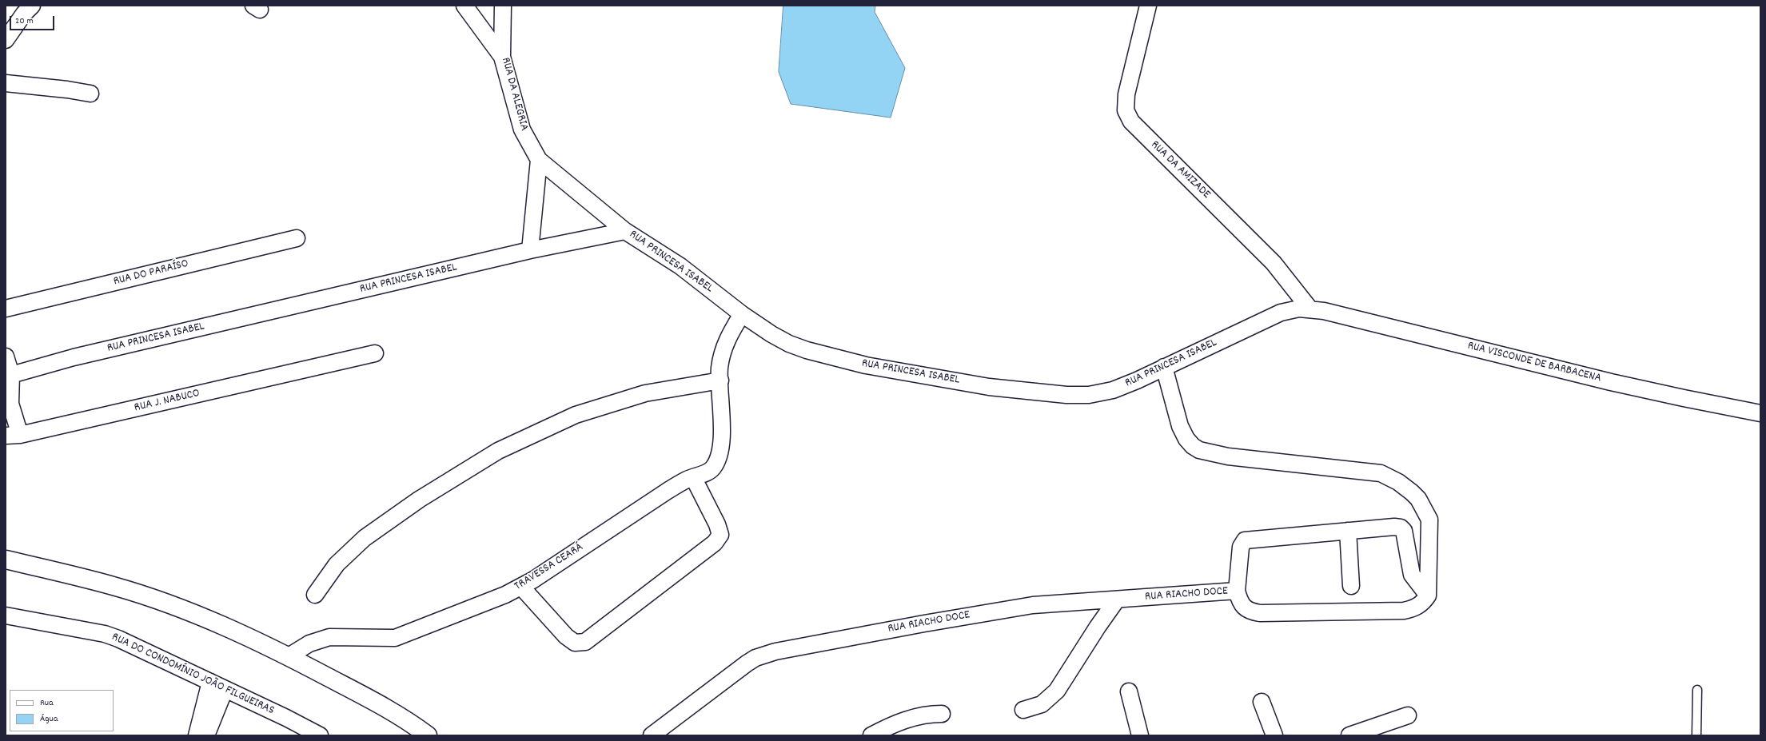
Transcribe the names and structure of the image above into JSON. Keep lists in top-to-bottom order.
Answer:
{
  "streets": {
    "street": [
      "RUA DA ALEGRIA",
      "RUA DA AMIZADE",
      "RUA PRINCESA ISABEL",
      "RUA DO PARAÍSO",
      "RUA VISCONDE DE BARBACENA",
      "RUA J. NABUCO",
      "TRAVESSA CEARÁ",
      "RUA RIACHO DOCE",
      "RUA DO CONDOMÍNIO JOÃO FILGUEIRAS"
    ]
  },
  "crossings": [
    ["RUA DA ALEGRIA", "RUA PRINCESA ISABEL"],
    ["RUA DA AMIZADE", "RUA PRINCESA ISABEL"],
    ["RUA DA AMIZADE", "RUA VISCONDE DE BARBACENA"],
    ["RUA PRINCESA ISABEL", "RUA VISCONDE DE BARBACENA"],
    ["RUA PRINCESA ISABEL", "RUA J. NABUCO"],
    ["RUA PRINCESA ISABEL", "TRAVESSA CEARÁ"]
  ],
  "legend": ["Rua", "Água"],
  "scale_bar": "20 m"
}
